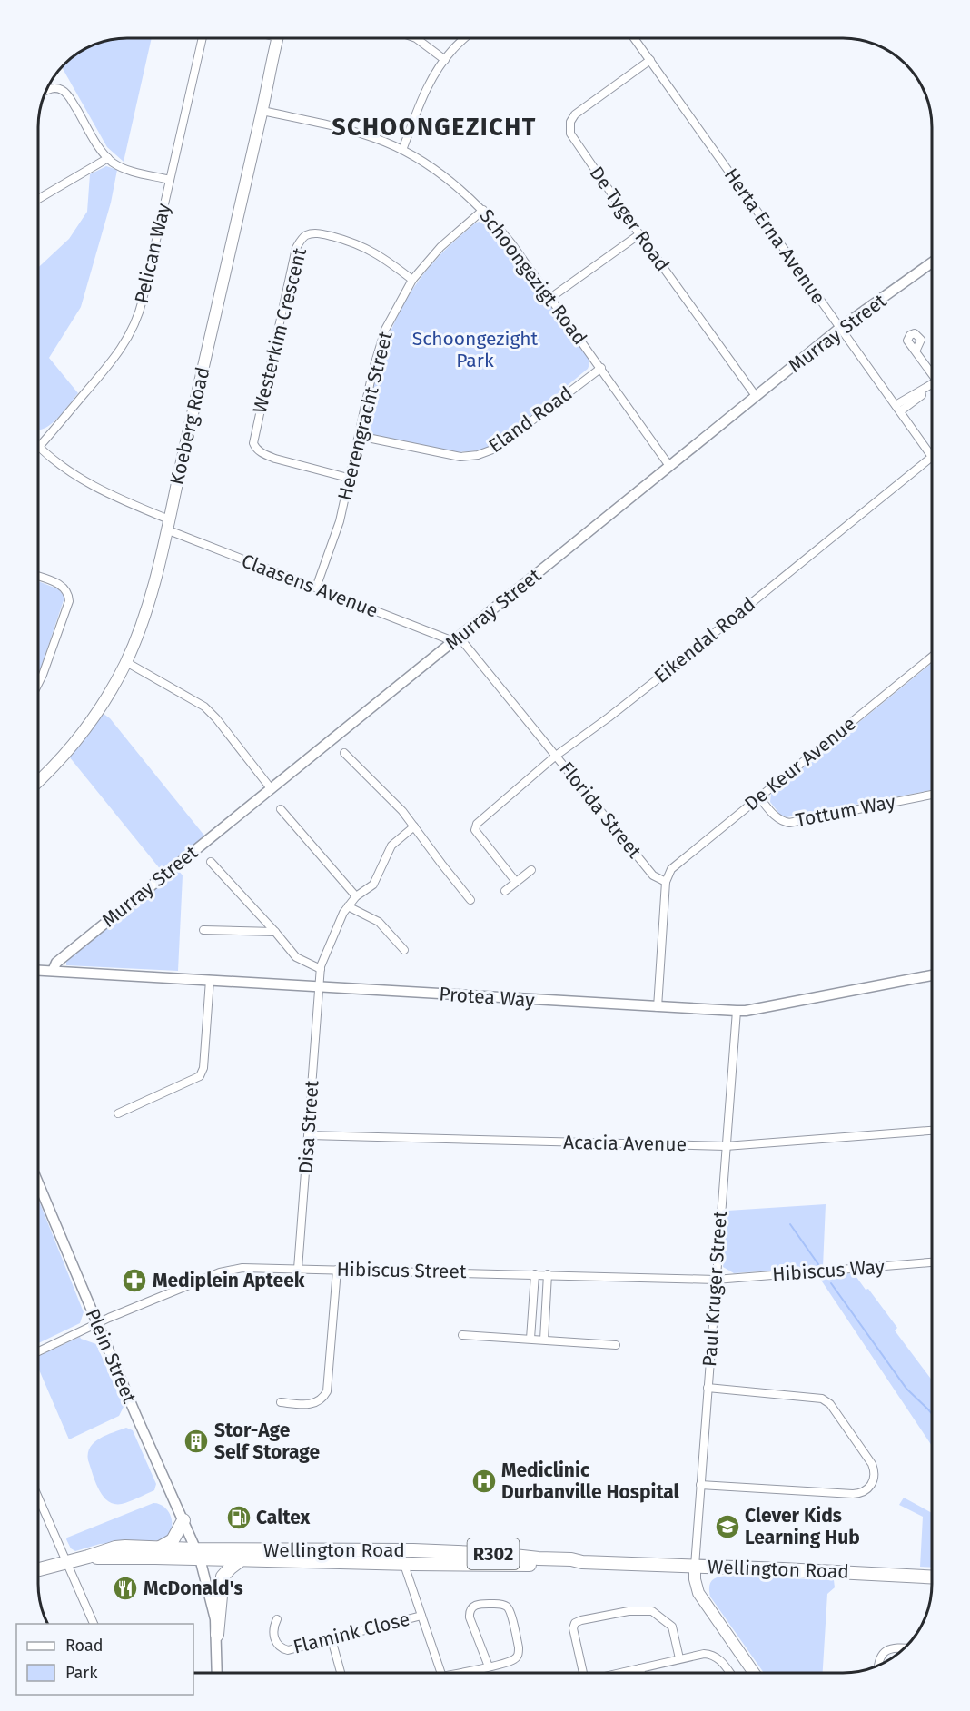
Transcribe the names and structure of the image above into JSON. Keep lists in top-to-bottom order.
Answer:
{
  "streets": {
    "main road": ["Koeberg Road", "Wellington Road", "R302"],
    "street": [
      "De Tyger Road",
      "Herta Erna Avenue",
      "Pelican Way",
      "Schoongezigt Road",
      "Westerkim Crescent",
      "Murray Street",
      "Heerengracht Street",
      "Eland Road",
      "Claasens Avenue",
      "Eikendal Road",
      "De Keur Avenue",
      "Florida Street",
      "Tottum Way",
      "Protea Way",
      "Disa Street",
      "Acacia Avenue",
      "Hibiscus Street",
      "Hibiscus Way",
      "Paul Kruger Street",
      "Plein Street",
      "Flamink Close"
    ]
  },
  "crossings": [
    ["De Tyger Road", "Herta Erna Avenue"],
    ["De Tyger Road", "Murray Street"],
    ["Herta Erna Avenue", "Murray Street"],
    ["Herta Erna Avenue", "Eikendal Road"],
    ["Pelican Way", "Claasens Avenue"],
    ["Schoongezigt Road", "Murray Street"],
    ["Schoongezigt Road", "Heerengracht Street"],
    ["Schoongezigt Road", "Eland Road"],
    ["Schoongezigt Road", "Koeberg Road"],
    ["Westerkim Crescent", "Heerengracht Street"],
    ["Murray Street", "Claasens Avenue"],
    ["Murray Street", "Florida Street"],
    ["Murray Street", "Protea Way"],
    ["Heerengracht Street", "Eland Road"],
    ["Heerengracht Street", "Claasens Avenue"],
    ["Koeberg Road", "Claasens Avenue"],
    ["Claasens Avenue", "Florida Street"],
    ["Eikendal Road", "Florida Street"],
    ["De Keur Avenue", "Florida Street"],
    ["De Keur Avenue", "Tottum Way"],
    ["Protea Way", "Disa Street"],
    ["Protea Way", "Paul Kruger Street"],
    ["Disa Street", "Acacia Avenue"],
    ["Disa Street", "Hibiscus Street"],
    ["Acacia Avenue", "Paul Kruger Street"],
    ["Hibiscus Street", "Hibiscus Way"],
    ["Hibiscus Street", "Paul Kruger Street"],
    ["Hibiscus Street", "Plein Street"],
    ["Hibiscus Way", "Paul Kruger Street"],
    ["Paul Kruger Street", "Wellington Road"],
    ["Plein Street", "Wellington Road"]
  ],
  "districts": ["SCHOONGEZICHT"],
  "parks": ["Schoongezight Park"],
  "places": {
    "pharmacy": ["Mediplein Apteek"],
    "building": ["Stor-Age Self Storage"],
    "hospital": ["Mediclinic Durbanville Hospital"],
    "fuel station": ["Caltex"],
    "school or university": ["Clever Kids Learning Hub"],
    "restaurant": ["McDonald's"]
  },
  "legend": ["Road", "Park"]
}
